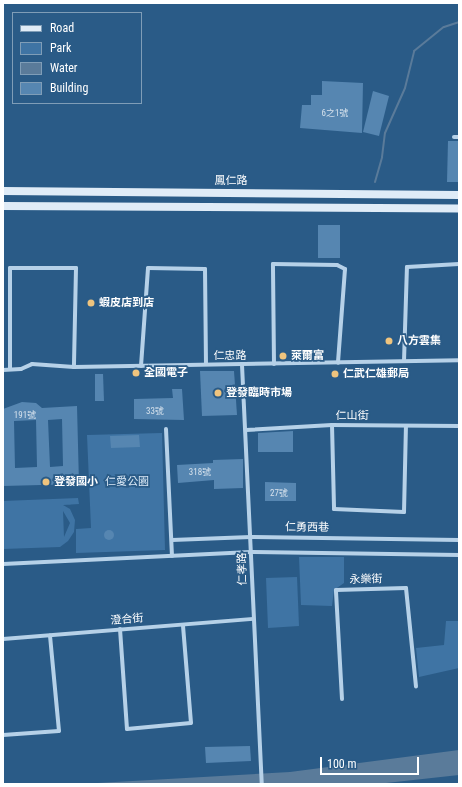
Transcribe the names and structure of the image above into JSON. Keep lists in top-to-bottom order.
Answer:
{
  "streets": {
    "main road": ["鳳仁路"],
    "street": [
      "仁忠路",
      "仁山街",
      "仁勇西巷",
      "仁孝路",
      "永樂街",
      "澄合街"
    ]
  },
  "crossings": [
    ["仁忠路", "仁孝路"],
    ["仁山街", "仁孝路"],
    ["仁勇西巷", "仁孝路"],
    ["仁孝路", "澄合街"]
  ],
  "parks": ["仁愛公園"],
  "places": [
    "蝦皮店到店",
    "八方雲集",
    "萊爾富",
    "全國電子",
    "仁武仁雄郵局",
    "登發臨時市場",
    "登發國小"
  ],
  "house_numbers": [
    "6之1號",
    "33號",
    "191號",
    "318號",
    "27號"
  ],
  "legend": [
    "Road",
    "Park",
    "Water",
    "Building"
  ],
  "scale_bar": "100 m"
}
